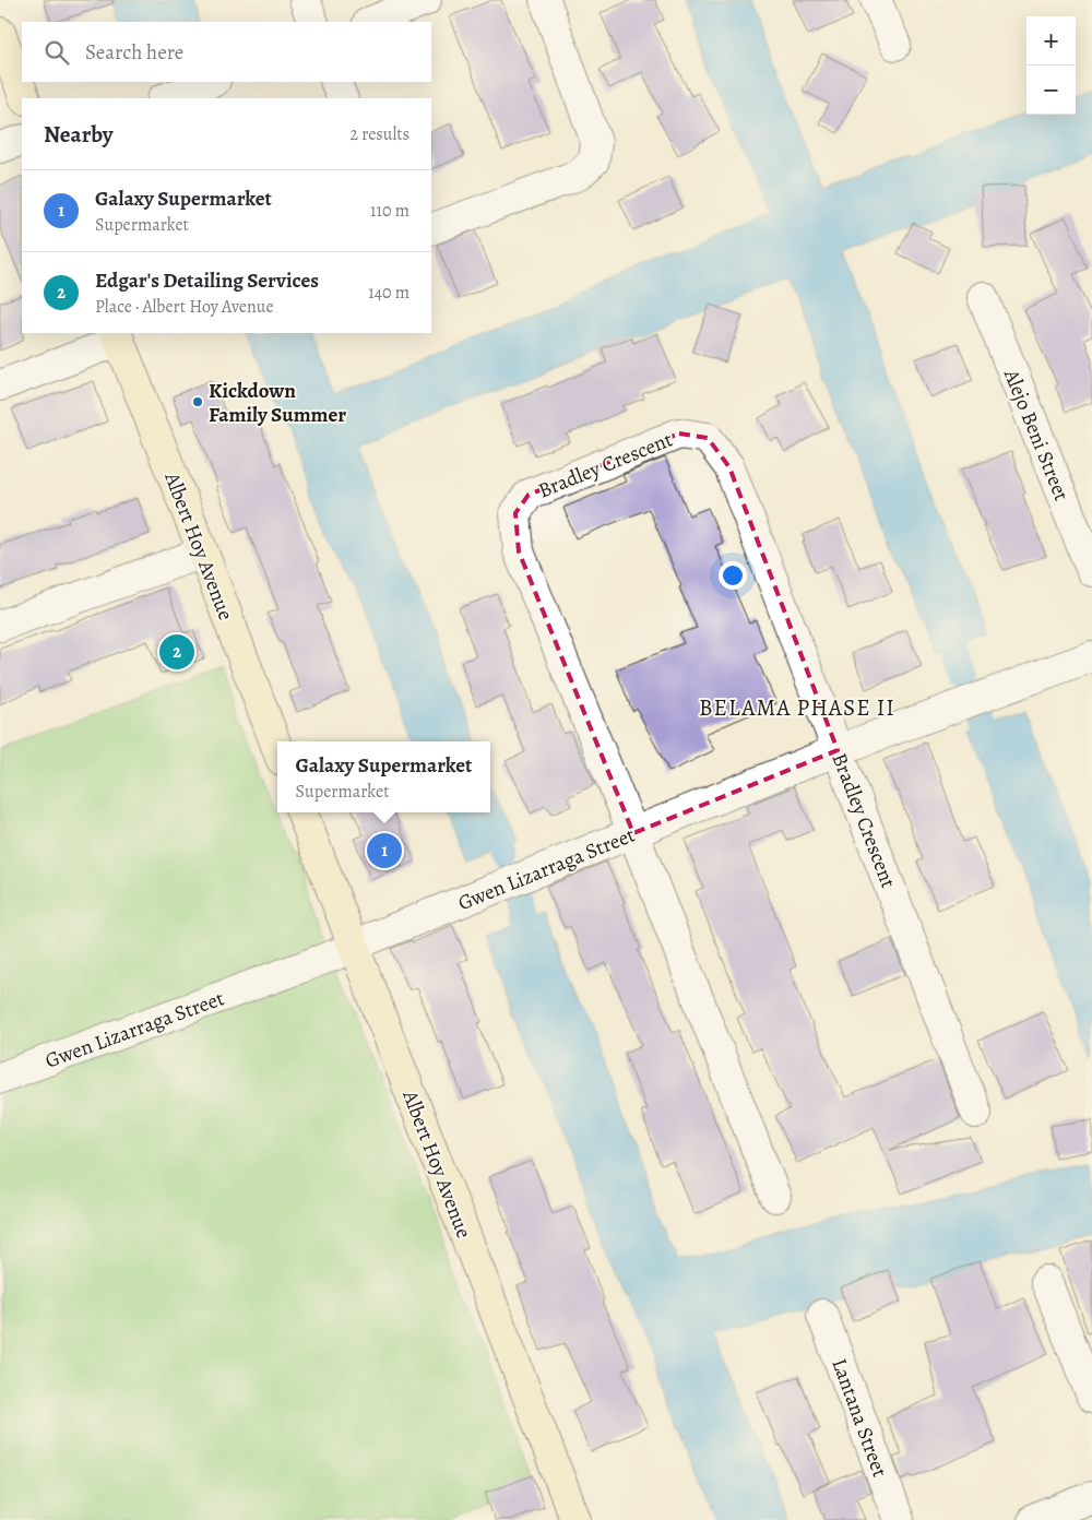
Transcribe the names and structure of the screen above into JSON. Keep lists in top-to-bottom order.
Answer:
{
  "streets": {
    "street": [
      "Alejo Beni Street",
      "Bradley Crescent",
      "Albert Hoy Avenue",
      "Gwen Lizarraga Street",
      "Lantana Street"
    ]
  },
  "crossings": [
    ["Bradley Crescent", "Gwen Lizarraga Street"],
    ["Albert Hoy Avenue", "Gwen Lizarraga Street"]
  ],
  "districts": ["BELAMA PHASE II"],
  "places": ["Kickdown Family Summer"],
  "page": {
    "map_buttons": ["+", "−"],
    "search": "Search here",
    "heading": ["Nearby", "2 results"],
    "list": [
      {
        "mark": "1",
        "name": "Galaxy Supermarket",
        "note": "Supermarket",
        "value": "110 m"
      },
      {
        "mark": "2",
        "name": "Edgar's Detailing Services",
        "note": "Place · Albert Hoy Avenue",
        "value": "140 m"
      }
    ],
    "pins": ["2", "1"],
    "popup": ["Galaxy Supermarket", "Supermarket"]
  }
}
